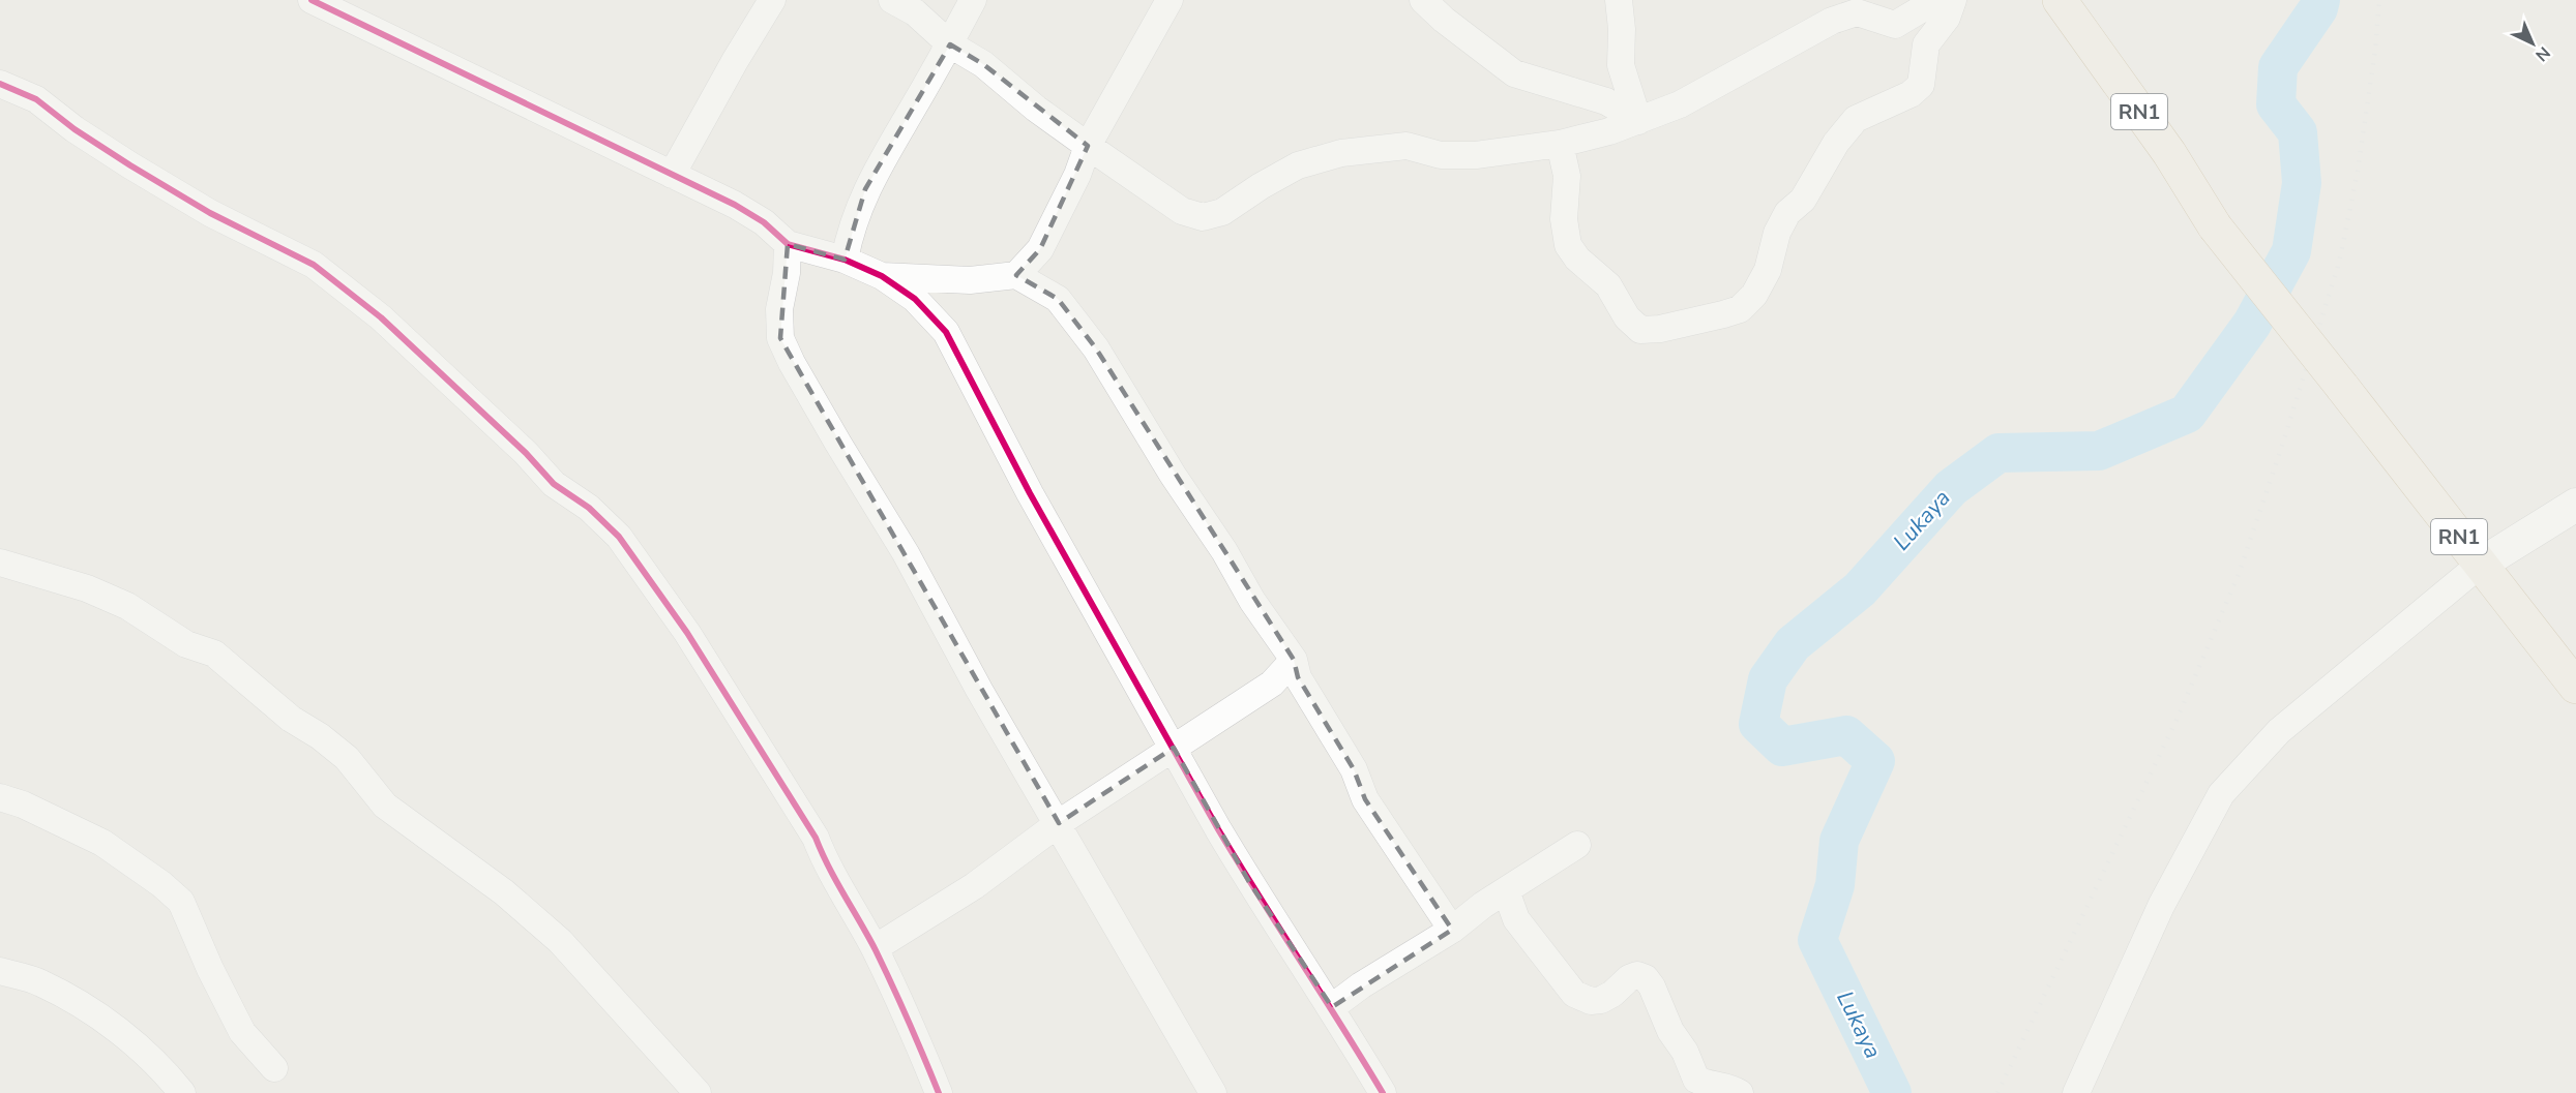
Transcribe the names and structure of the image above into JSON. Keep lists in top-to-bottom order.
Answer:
{
  "streets": {
    "highway": ["RN1"]
  },
  "water": ["Lukaya"],
  "north": "bottom right"
}
